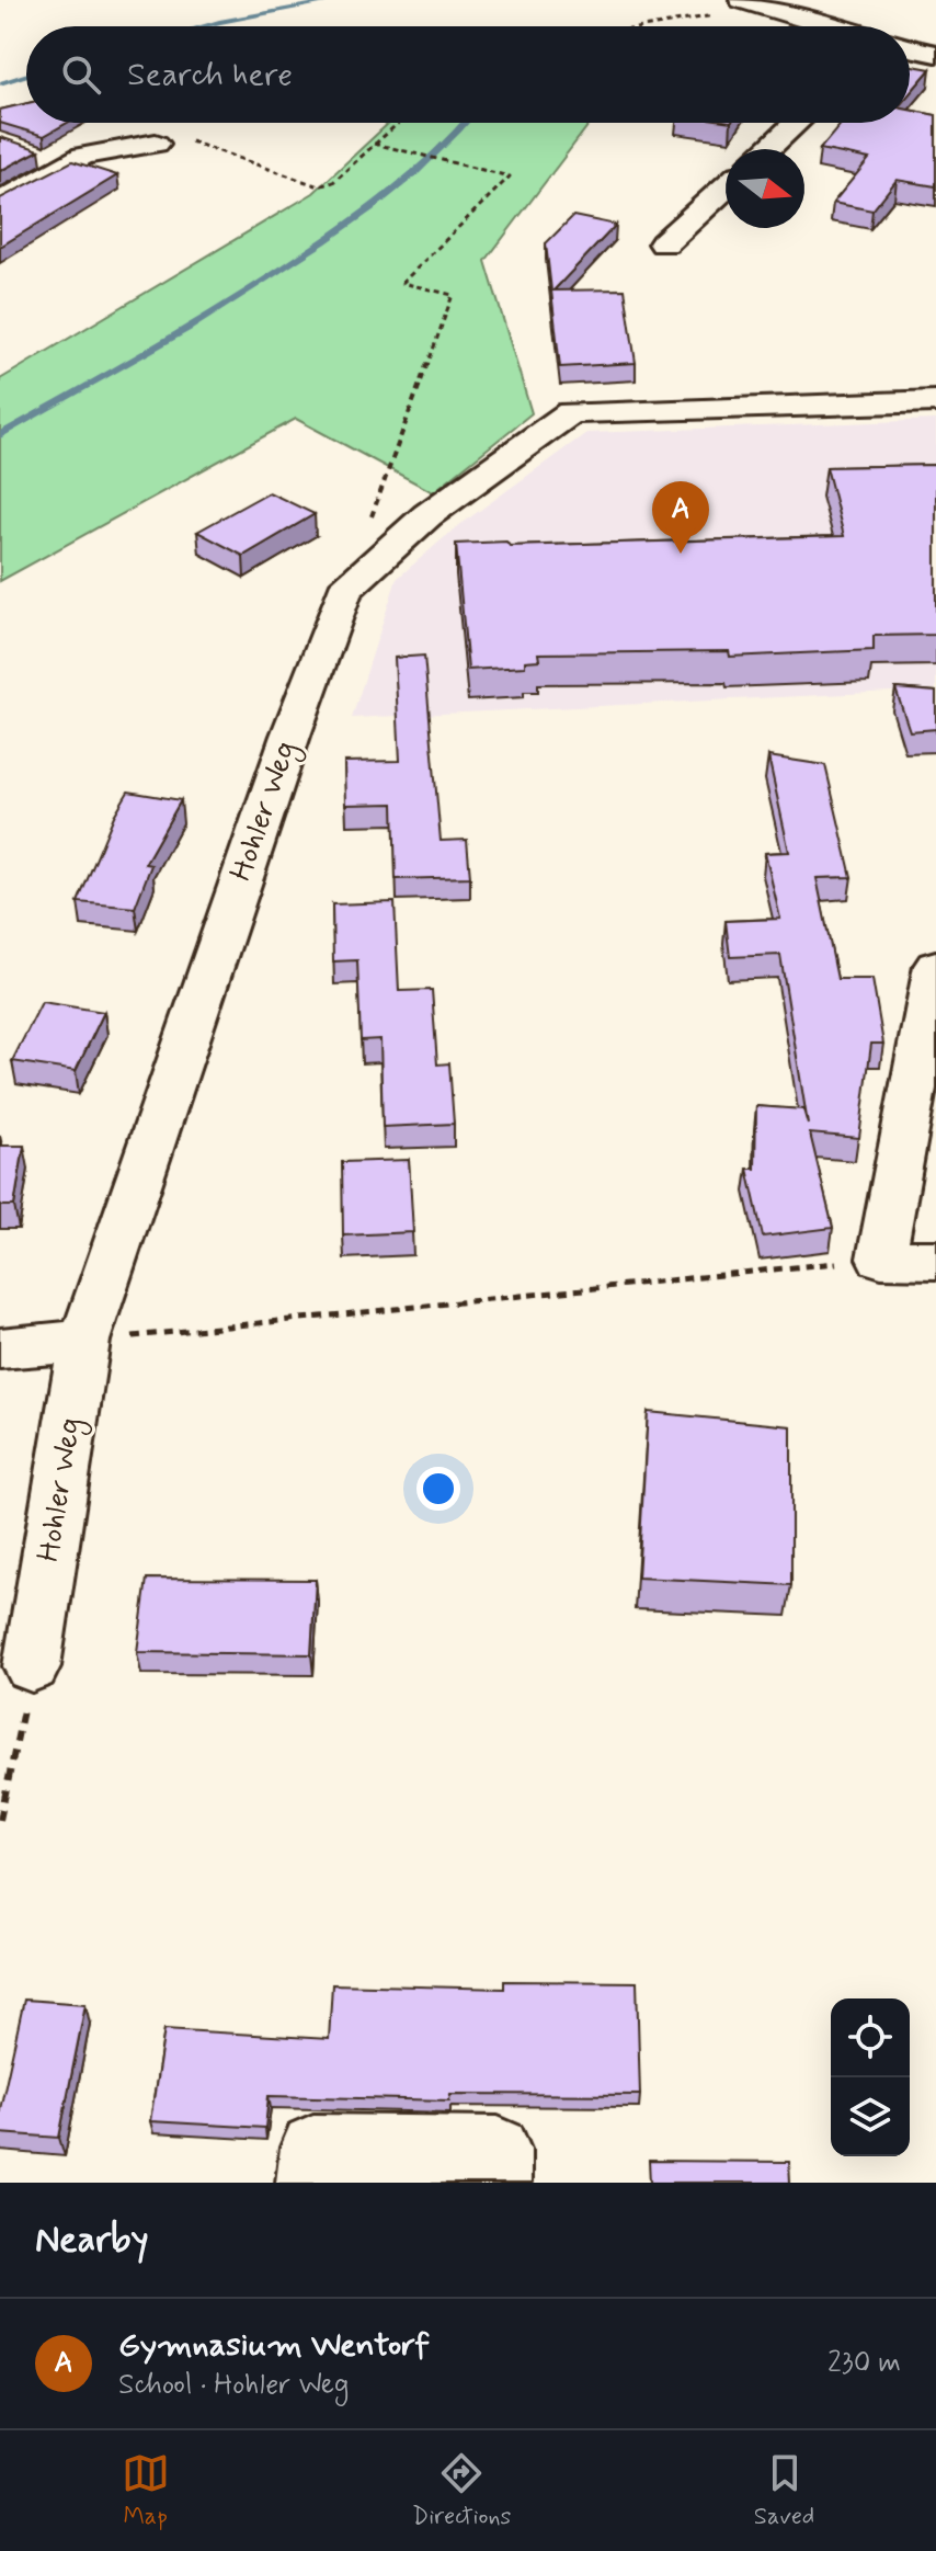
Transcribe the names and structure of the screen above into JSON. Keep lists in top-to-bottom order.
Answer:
{
  "streets": {
    "street": ["Hohler Weg"]
  },
  "north": "right",
  "page": {
    "search": "Search here",
    "pins": "A",
    "heading": "Nearby",
    "list": [
      {
        "mark": "A",
        "name": "Gymnasium Wentorf",
        "note": "School · Hohler Weg",
        "value": "230 m"
      }
    ],
    "nav": ["Map", "Directions", "Saved"]
  }
}
